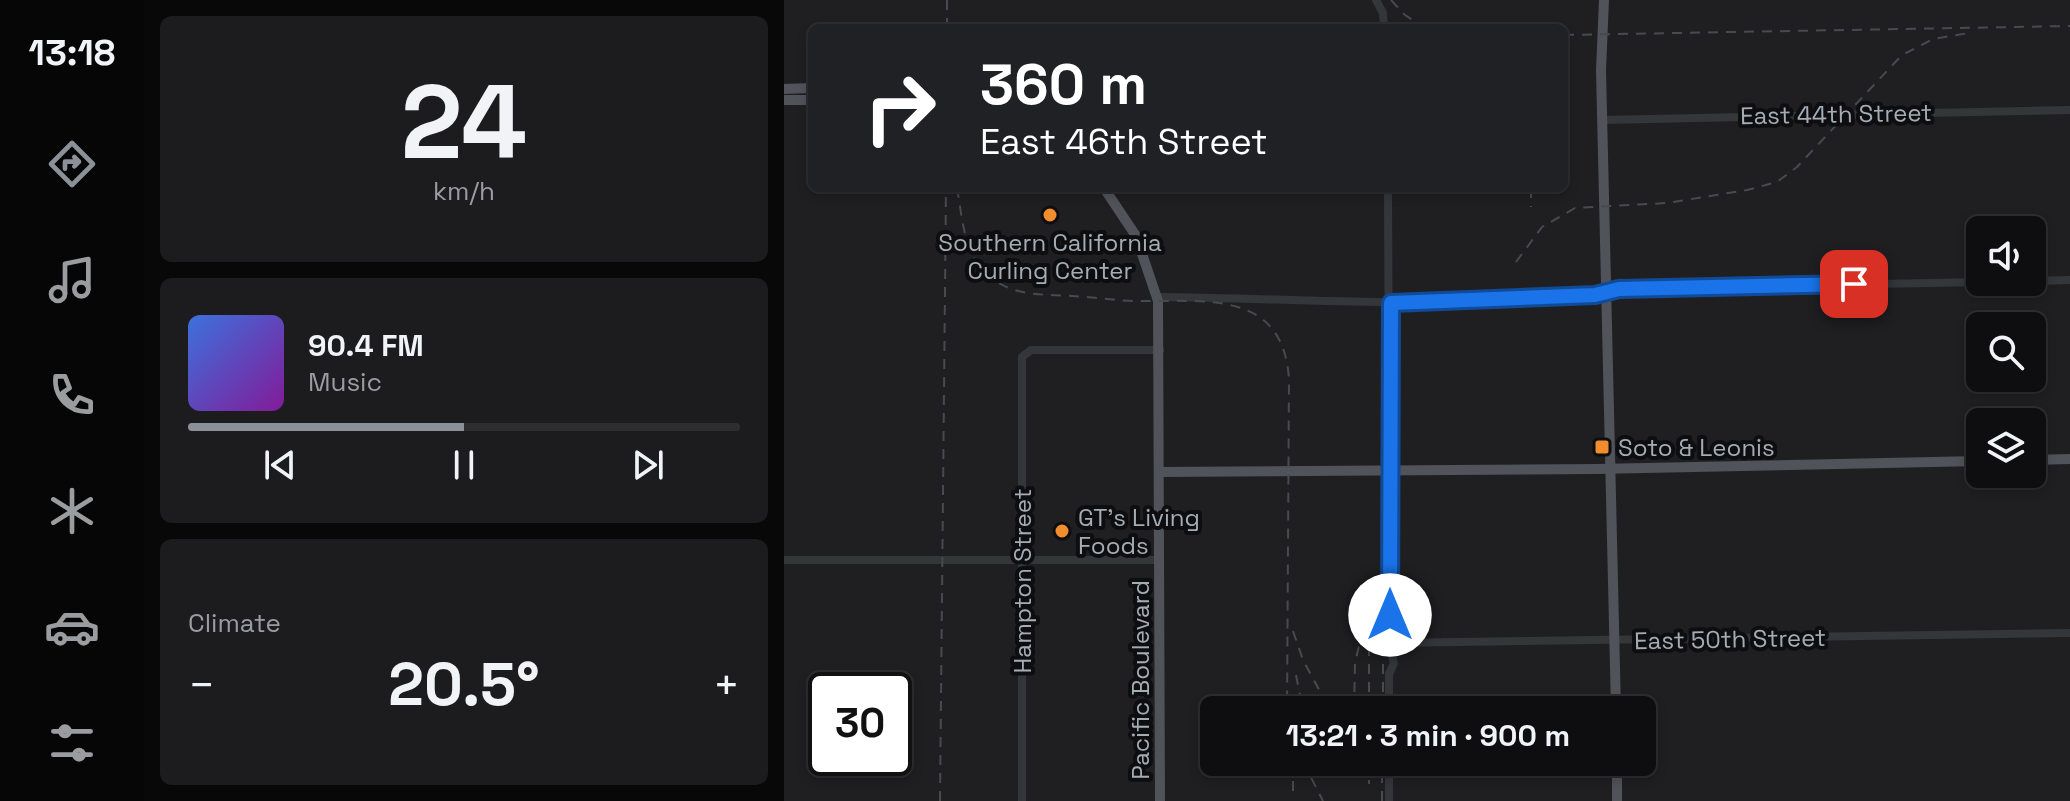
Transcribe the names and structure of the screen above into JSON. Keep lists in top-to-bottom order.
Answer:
{
  "streets": {
    "main road": ["Pacific Boulevard"],
    "street": ["East 44th Street", "Hampton Street", "East 50th Street"]
  },
  "crossings": [
    ["Hampton Street", "Pacific Boulevard"]
  ],
  "places": {
    "other": ["Southern California Curling Center", "GT's Living Foods"],
    "transit": ["Soto & Leonis"]
  },
  "page": {
    "tabs": "13:18",
    "tile": [
      ["24", "km/h"],
      "Climate"
    ],
    "turn": ["360 m", "East 46th Street"],
    "song": ["90.4 FM", "Music"],
    "heat": ["−", "20.5°", "+"],
    "limit": "30",
    "trip": "13:21 · 3 min · 900 m"
  }
}
